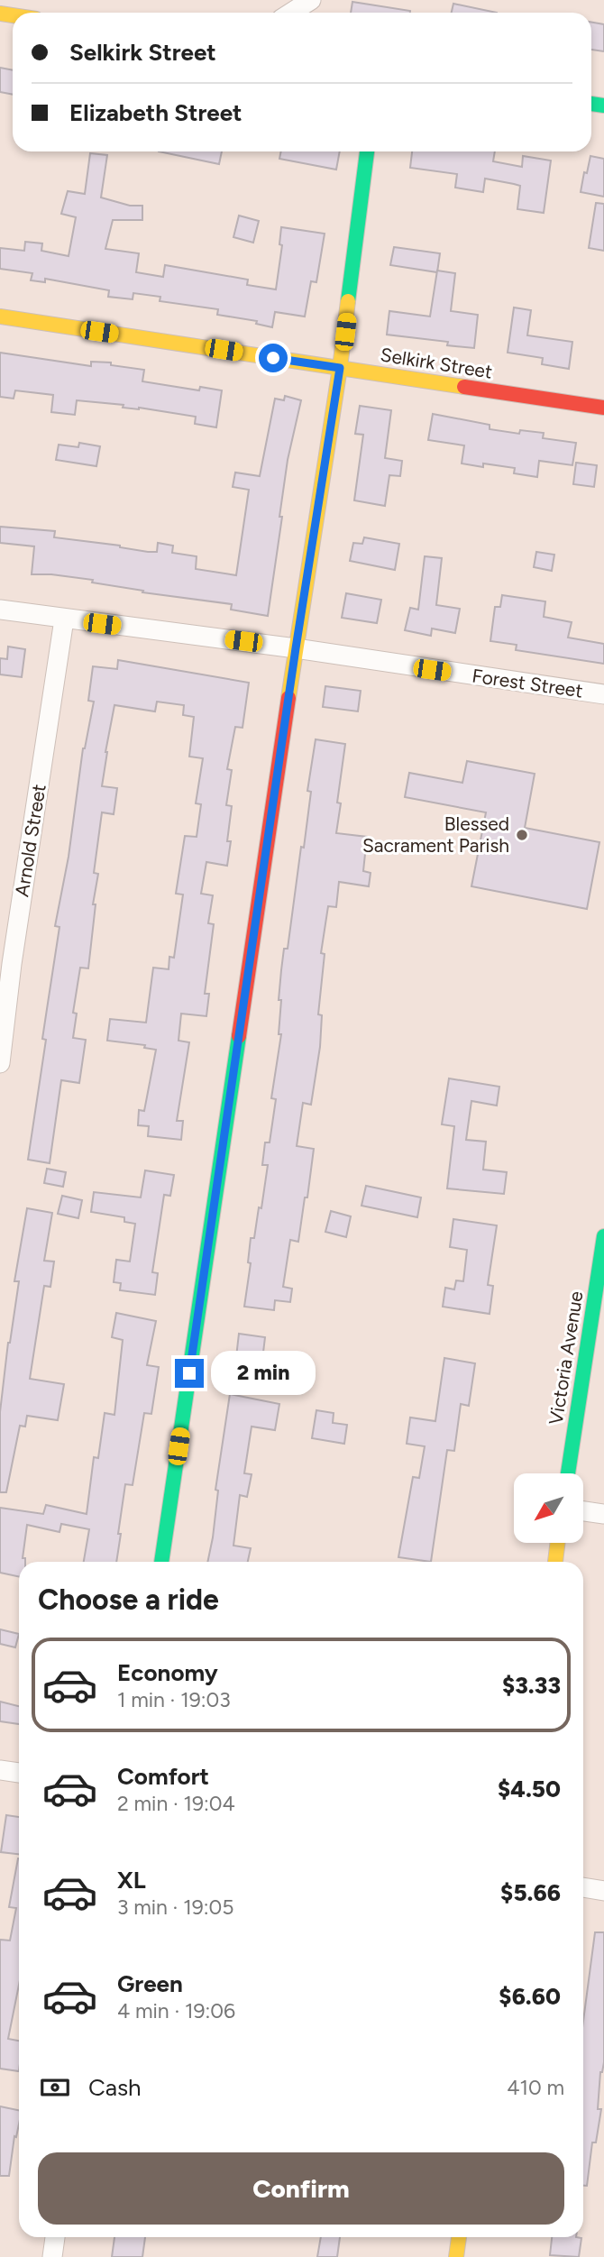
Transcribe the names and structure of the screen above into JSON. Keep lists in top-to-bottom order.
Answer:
{
  "streets": {
    "street": [
      "Selkirk Street",
      "Forest Street",
      "Arnold Street",
      "Victoria Avenue"
    ]
  },
  "crossings": [
    ["Forest Street", "Arnold Street"]
  ],
  "places": ["Blessed Sacrament Parish"],
  "north": "bottom left",
  "page": {
    "banner": ["Selkirk Street", "Elizabeth Street"],
    "bubble": "2 min",
    "heading": "Choose a ride",
    "list": [
      {
        "name": "Economy",
        "note": "1 min · 19:03",
        "value": "$3.33"
      },
      {
        "name": "Comfort",
        "note": "2 min · 19:04",
        "value": "$4.50"
      },
      {
        "name": "XL",
        "note": "3 min · 19:05",
        "value": "$5.66"
      },
      {
        "name": "Green",
        "note": "4 min · 19:06",
        "value": "$6.60"
      }
    ],
    "pay": ["Cash", "410 m"],
    "buttons": "Confirm"
  }
}
